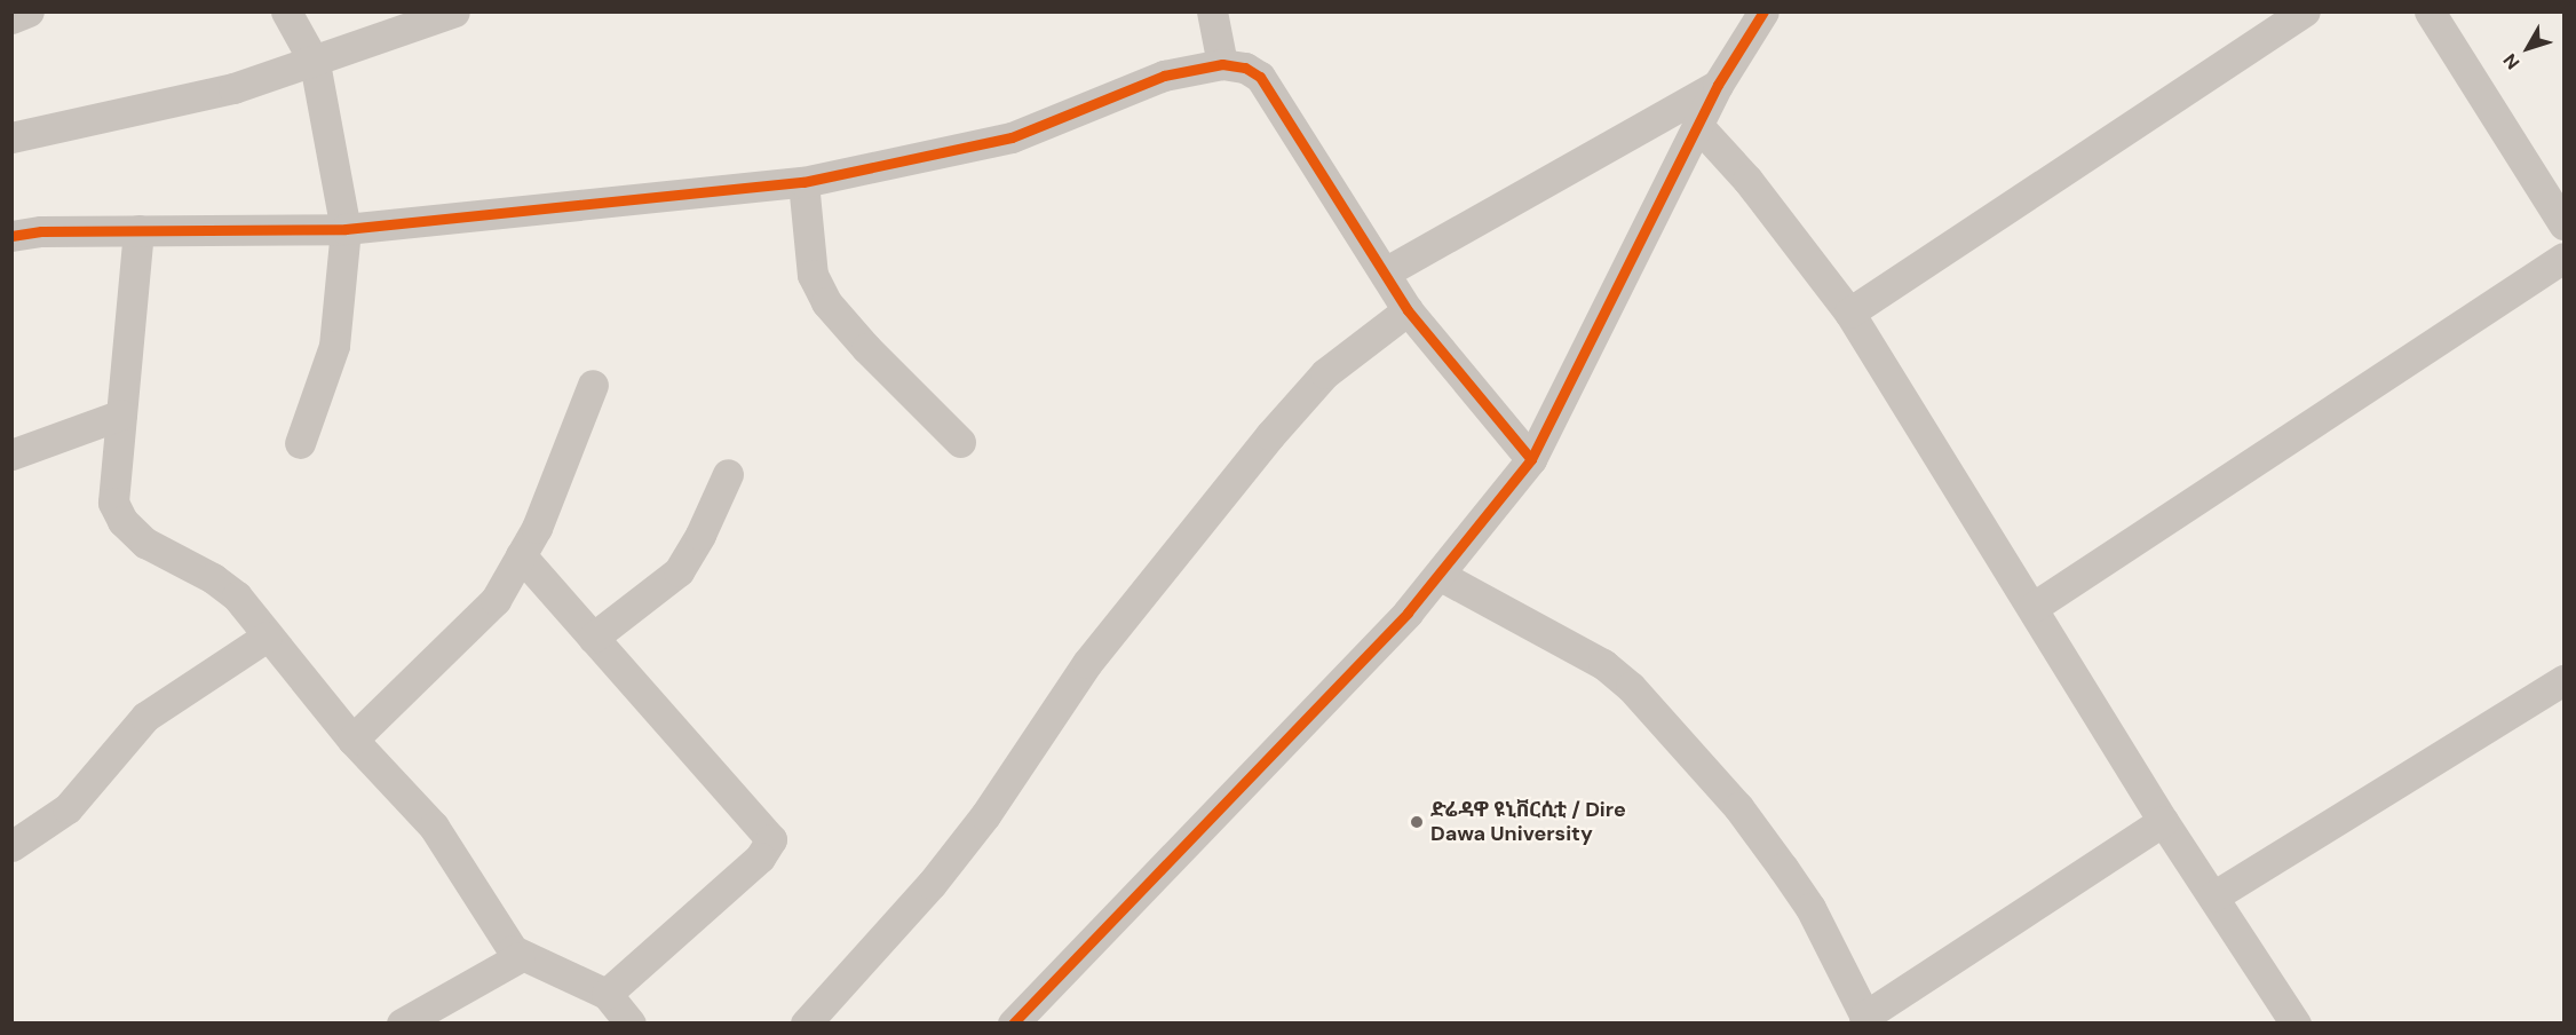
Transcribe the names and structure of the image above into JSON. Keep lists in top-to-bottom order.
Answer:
{
  "places": ["ድሬዳዋ ዩኒቨርሲቲ / Dire Dawa University"],
  "north": "bottom left"
}
